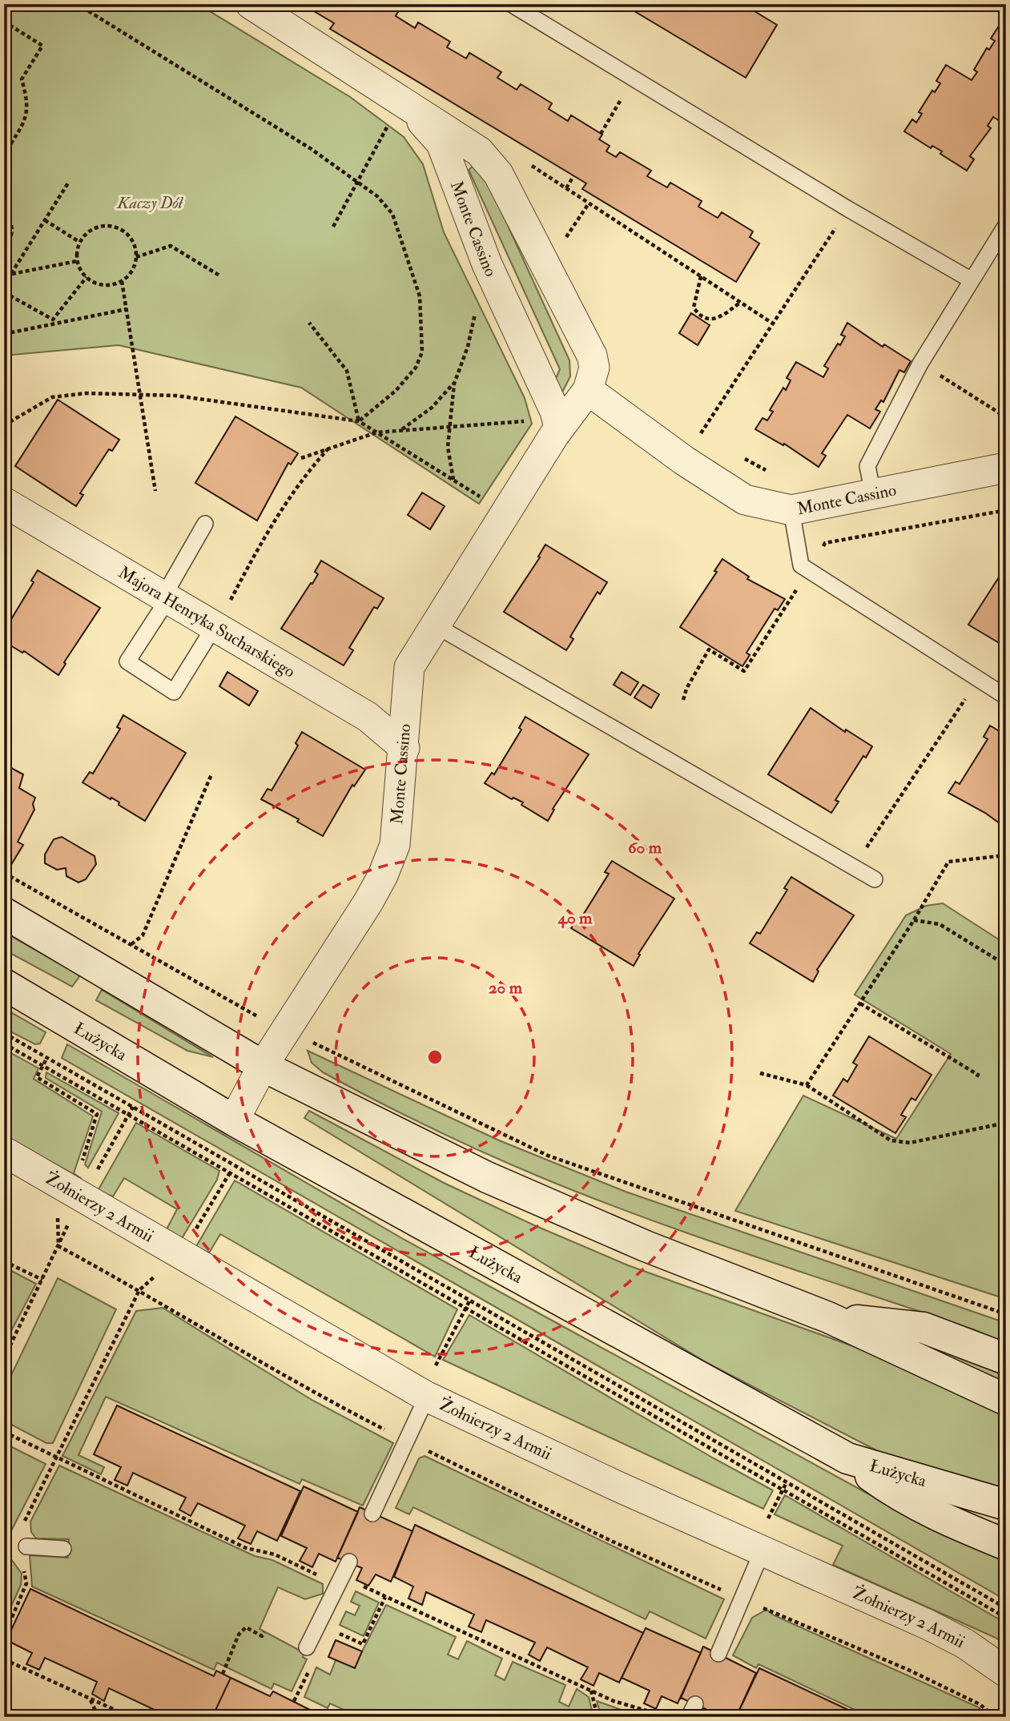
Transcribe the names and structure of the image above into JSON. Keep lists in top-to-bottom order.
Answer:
{
  "streets": {
    "main road": ["Łużycka"],
    "street": ["Monte Cassino", "Majora Henryka Sucharskiego", "Żołnierzy 2 Armii"]
  },
  "crossings": [
    ["Monte Cassino", "Majora Henryka Sucharskiego"],
    ["Monte Cassino", "Łużycka"]
  ],
  "parks": ["Kaczy Dół"],
  "rings": ["60 m", "40 m", "20 m"]
}
